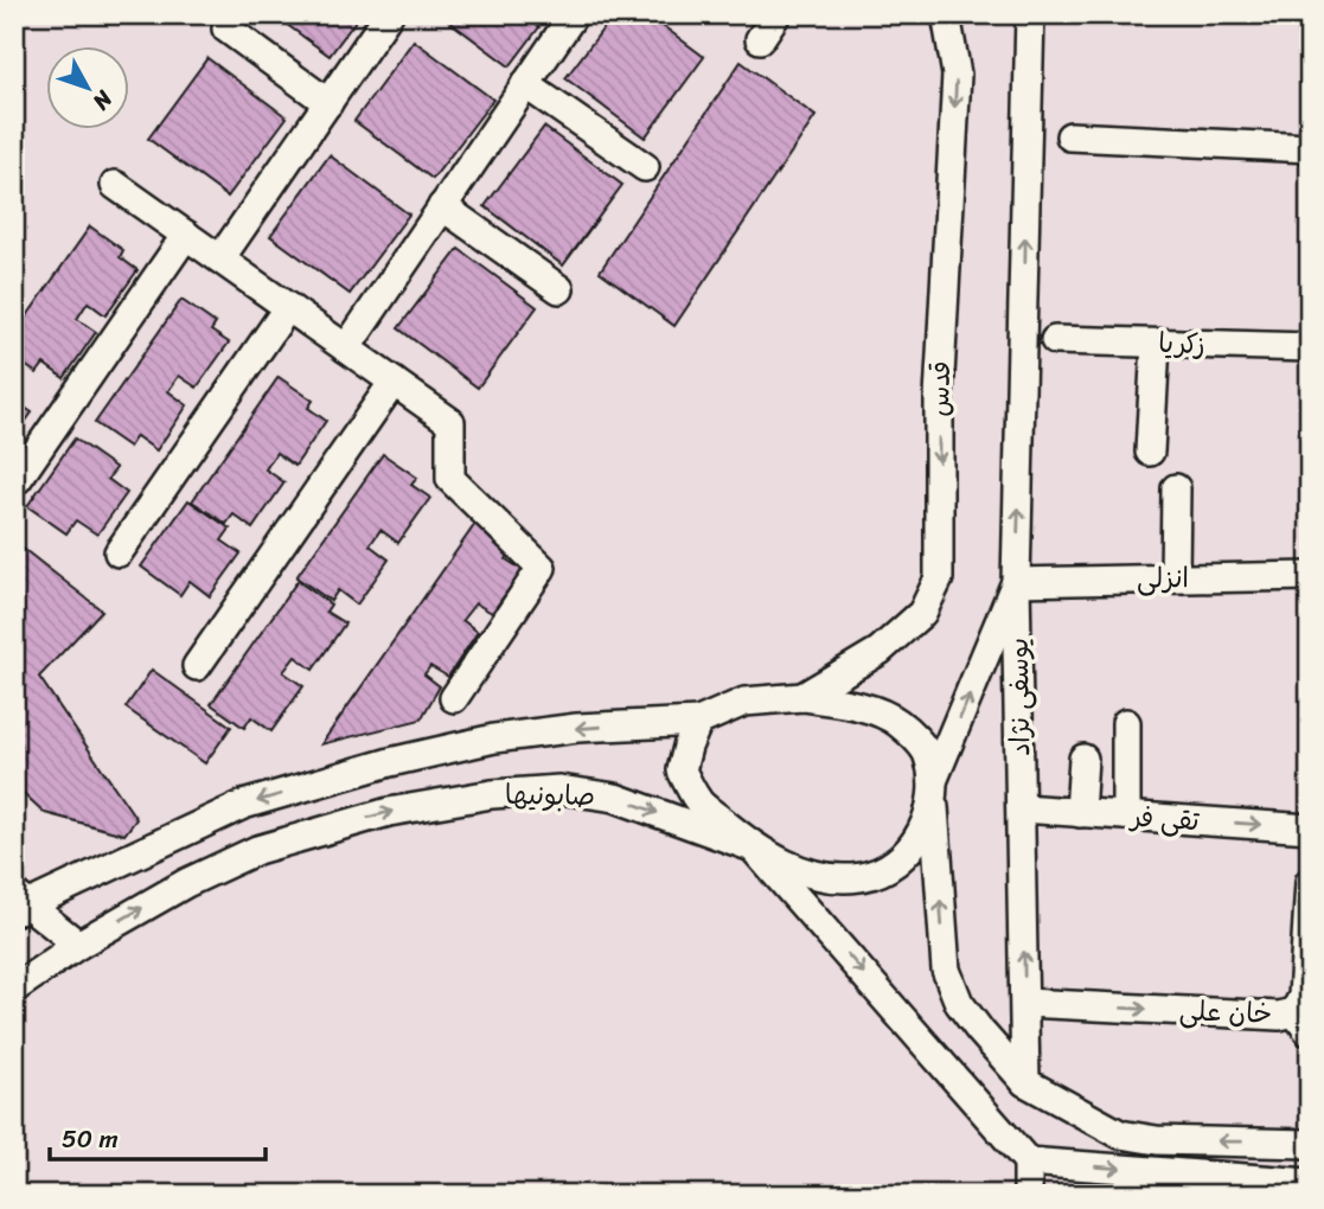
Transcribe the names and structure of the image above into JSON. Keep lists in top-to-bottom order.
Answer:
{
  "streets": {
    "street": [
      "زکریا",
      "قدس",
      "انزلی",
      "یوسفی نژاد",
      "صابونیها",
      "تقی فر",
      "خان علی"
    ]
  },
  "crossings": [
    ["قدس", "صابونیها"],
    ["انزلی", "یوسفی نژاد"],
    ["یوسفی نژاد", "تقی فر"],
    ["یوسفی نژاد", "خان علی"]
  ],
  "one_way": ["صابونیها", "تقی فر"],
  "scale_bar": "50 m",
  "north": "bottom right"
}
